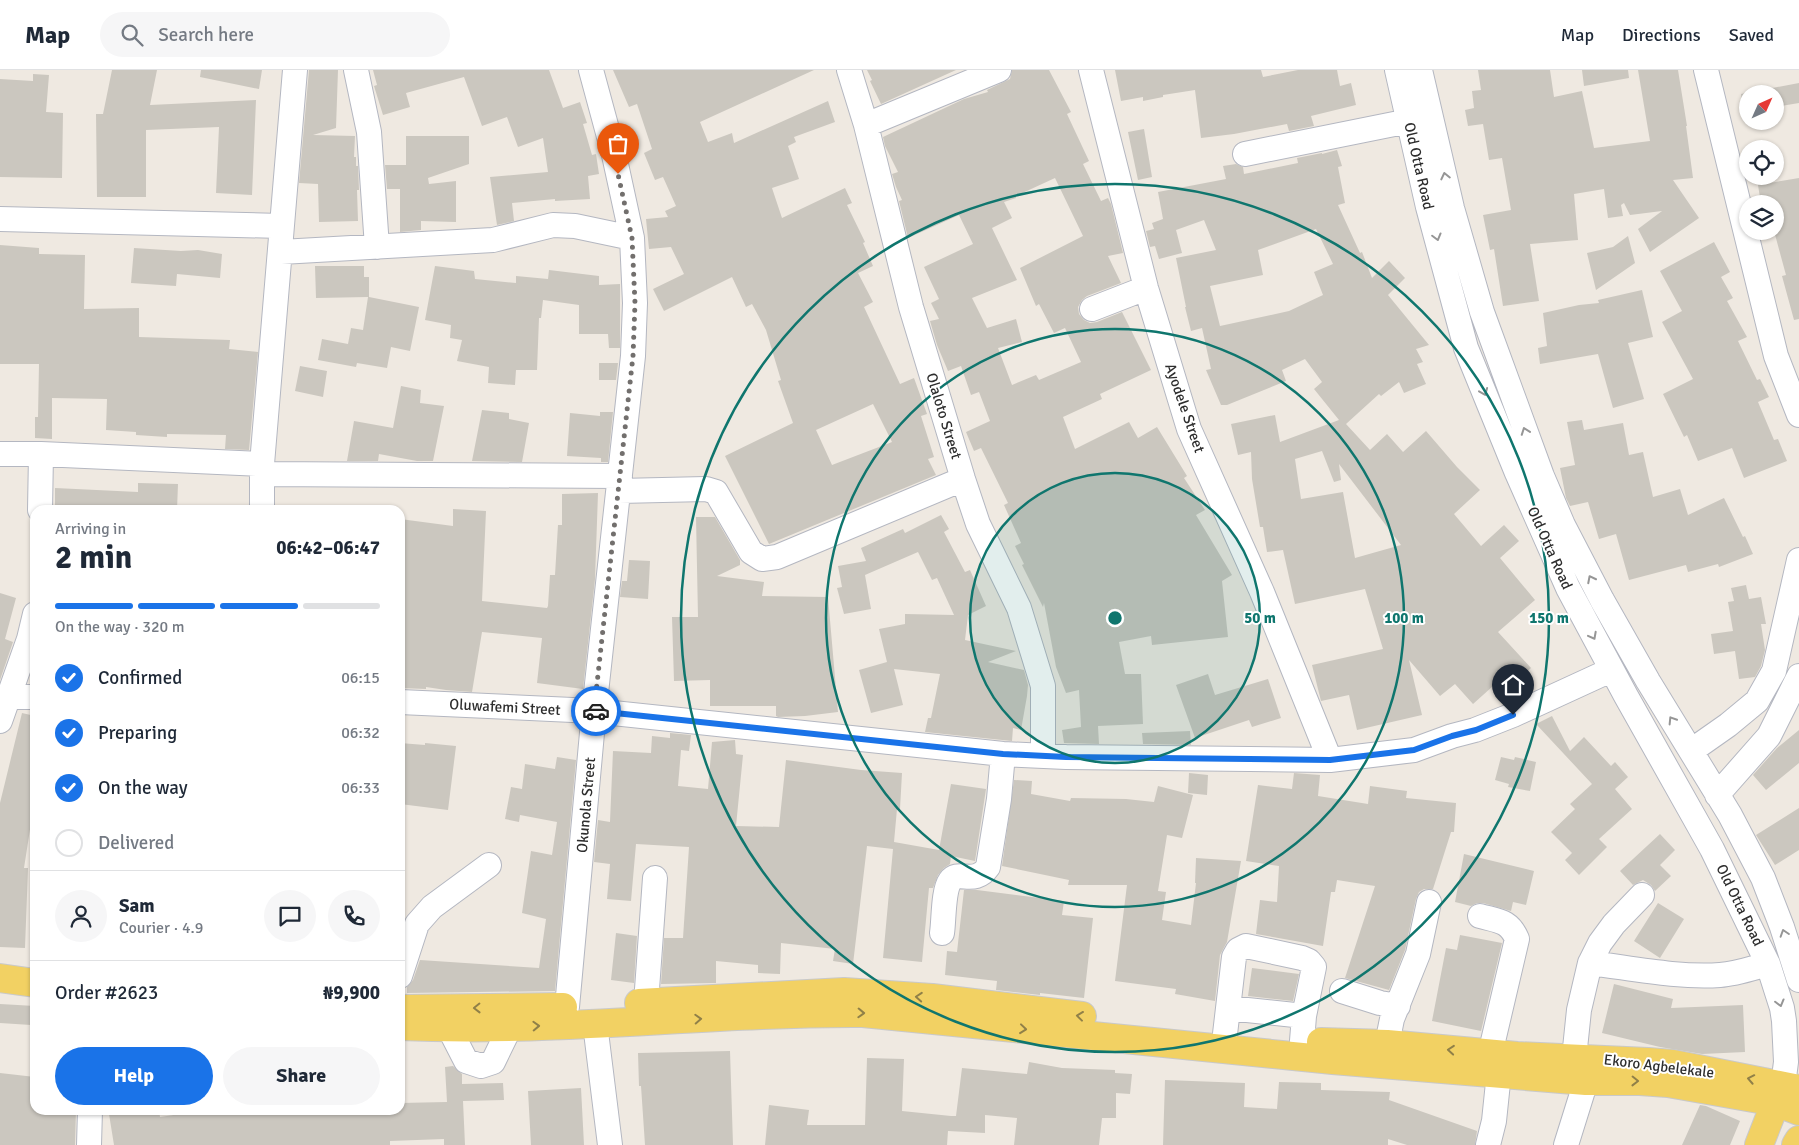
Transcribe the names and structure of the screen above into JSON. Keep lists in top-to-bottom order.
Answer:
{
  "streets": {
    "main road": ["Old Otta Road"],
    "street": [
      "Ayodele Street",
      "Olaloto Street",
      "Oluwafemi Street",
      "Okunola Street"
    ]
  },
  "crossings": [
    ["Old Otta Road", "Oluwafemi Street"],
    ["Ayodele Street", "Oluwafemi Street"],
    ["Olaloto Street", "Oluwafemi Street"],
    ["Oluwafemi Street", "Okunola Street"]
  ],
  "north": "top right",
  "page": {
    "header": "Map",
    "search": "Search here",
    "nav": ["Map", "Directions", "Saved"],
    "heading": ["2 min", "Arriving in", "06:42–06:47"],
    "panel": [
      "Sam",
      "Courier · 4.9",
      "Order #2623",
      "₦9,900"
    ],
    "bar": "On the way · 320 m",
    "list": [
      ["Confirmed", "06:15"],
      ["Preparing", "06:32"],
      ["On the way", "06:33"],
      "Delivered"
    ],
    "buttons": ["Help", "Share"]
  },
  "rings": ["50 m", "100 m", "150 m"]
}
